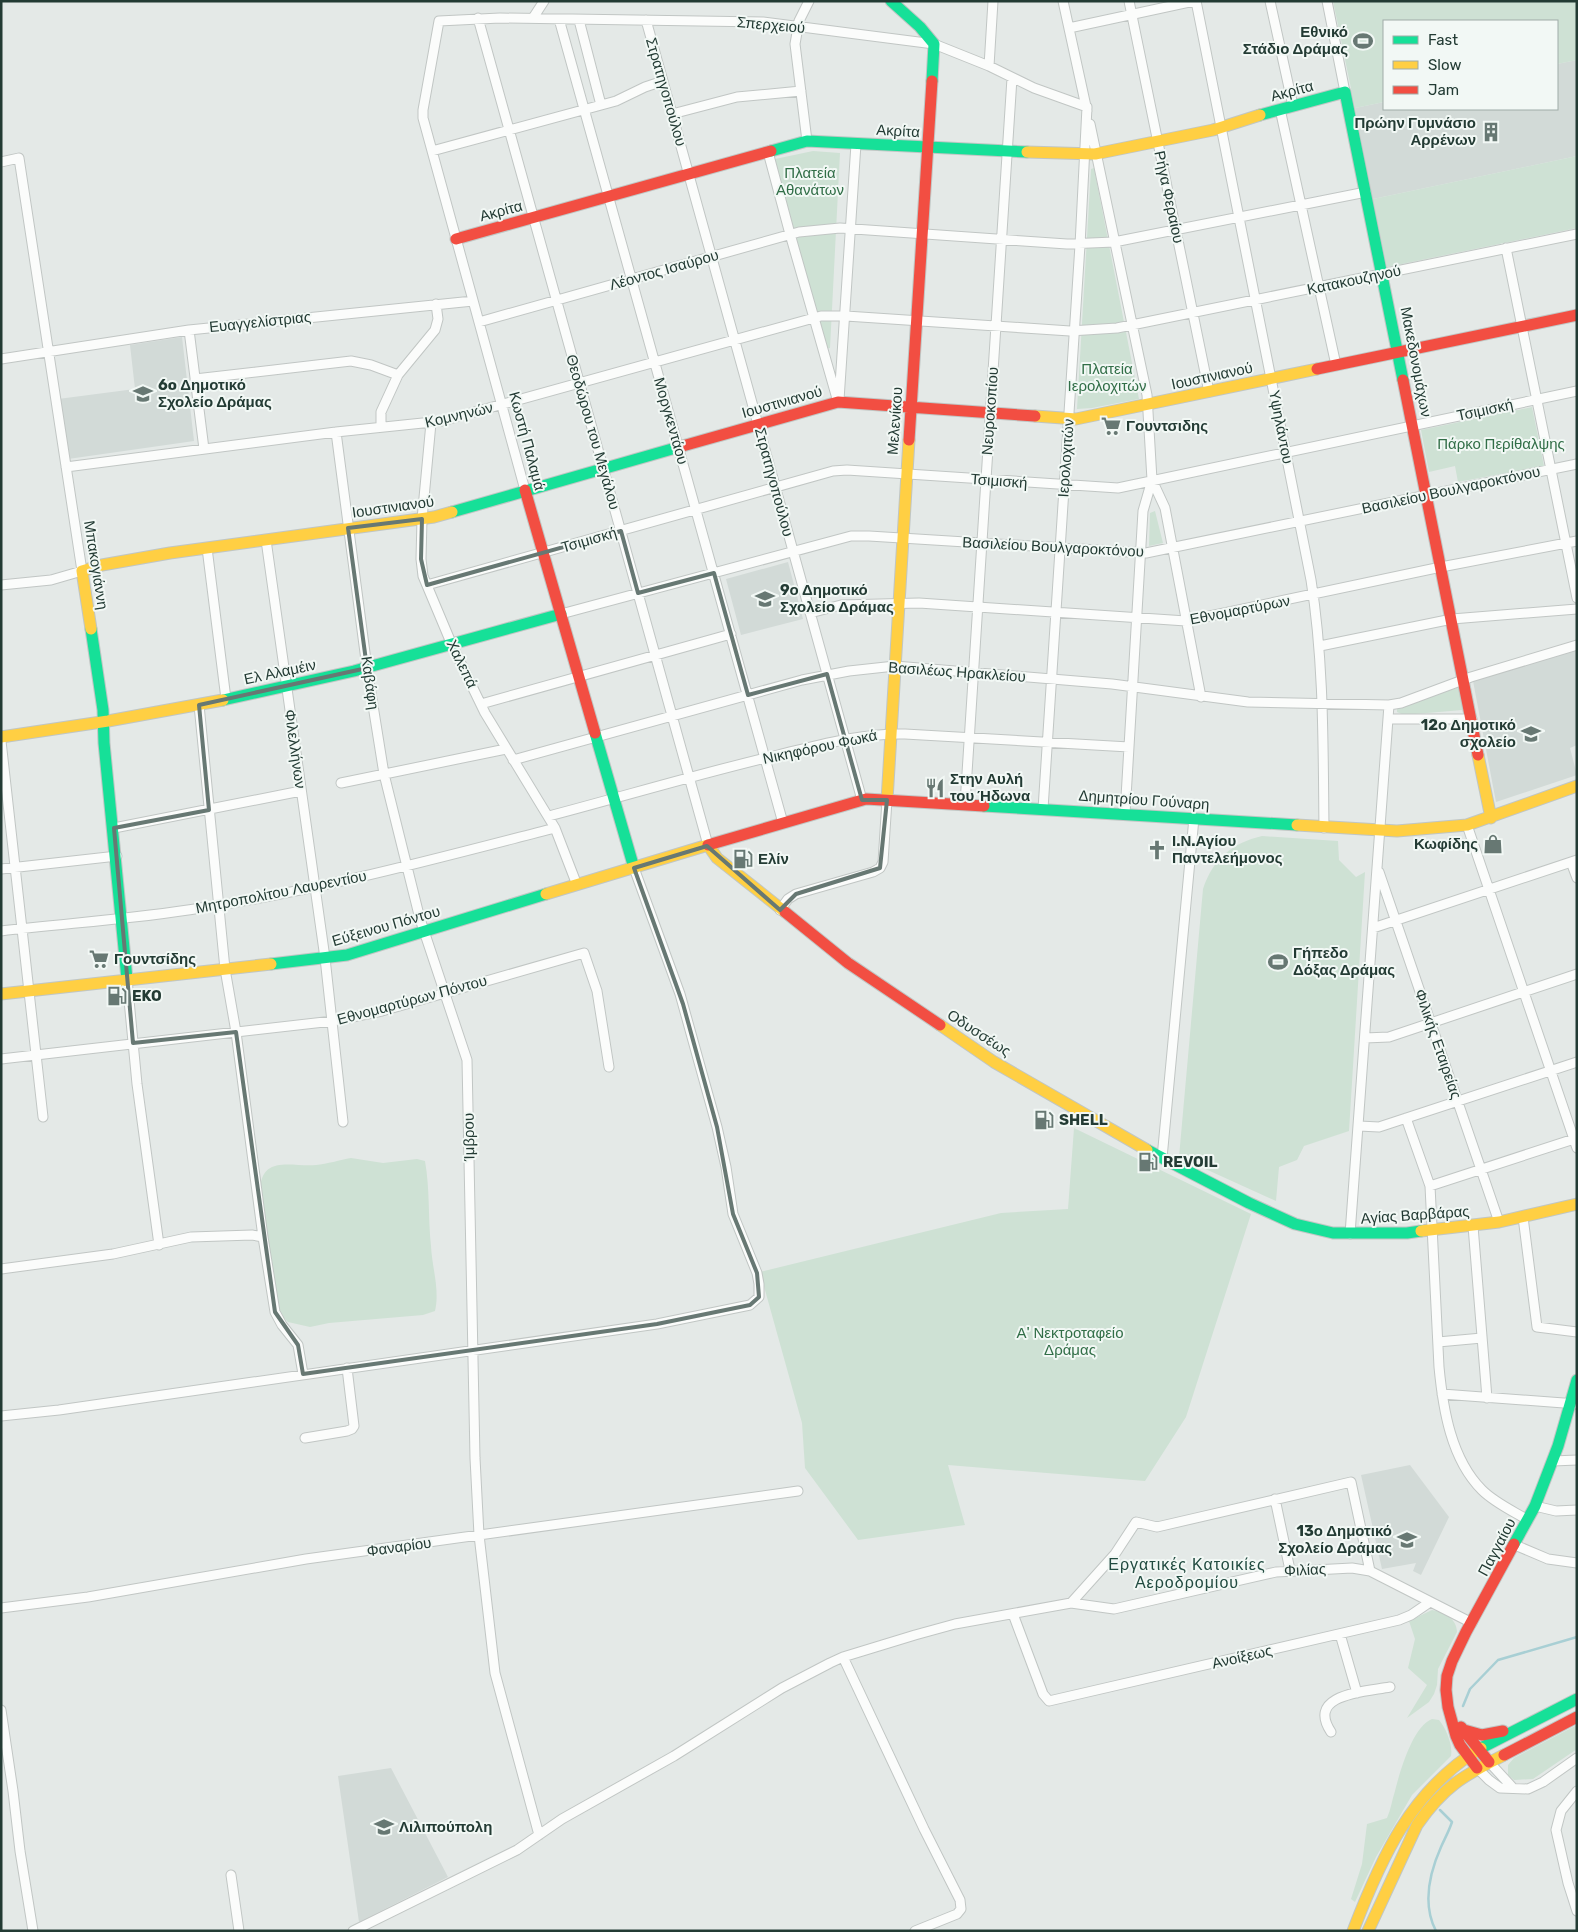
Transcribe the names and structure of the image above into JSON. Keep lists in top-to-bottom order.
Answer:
{
  "streets": {
    "street": [
      "Σπερχειού",
      "Ακρίτα",
      "Στρατηγοπούλου",
      "Ρήγα Φεραίου",
      "Λέοντος Ισαύρου",
      "Κατακουζηνού",
      "Ευαγγελίστριας",
      "Μακεδονομάχων",
      "Ιουστινιανού",
      "Τσιμισκή",
      "Νευροκοπίου",
      "Κομνηνών",
      "Μοργκεντάου",
      "Μελενίκου",
      "Υψηλάντου",
      "Θεοδώρου του Μεγάλου",
      "Κωστή Παλαμά",
      "Ιερολοχιτών",
      "Βασιλείου Βουλγαροκτόνου",
      "Μπακογιάννη",
      "Εθνομαρτύρων",
      "Χαλεπά",
      "Ελ Αλαμέιν",
      "Βασιλέως Ηρακλείου",
      "Καβάφη",
      "Νικηφόρου Φωκά",
      "Φιλελλήνων",
      "Δημητρίου Γούναρη",
      "Μητροπολίτου Λαυρεντίου",
      "Εύξεινου Πόντου",
      "Εθνομαρτύρων Πόντου",
      "Οδυσσέως",
      "Φιλικής Εταιρείας",
      "Ίμβρου",
      "Αγίας Βαρβάρας",
      "Φαναρίου",
      "Παγγαίου",
      "Φιλίας",
      "Ανοίξεως"
    ]
  },
  "crossings": [
    ["Σπερχειού", "Στρατηγοπούλου"],
    ["Σπερχειού", "Νευροκοπίου"],
    ["Σπερχειού", "Μοργκεντάου"],
    ["Σπερχειού", "Μελενίκου"],
    ["Σπερχειού", "Θεοδώρου του Μεγάλου"],
    ["Σπερχειού", "Κωστή Παλαμά"],
    ["Σπερχειού", "Ιερολοχιτών"],
    ["Ακρίτα", "Στρατηγοπούλου"],
    ["Ακρίτα", "Ρήγα Φεραίου"],
    ["Ακρίτα", "Μακεδονομάχων"],
    ["Ακρίτα", "Νευροκοπίου"],
    ["Ακρίτα", "Μοργκεντάου"],
    ["Ακρίτα", "Μελενίκου"],
    ["Ακρίτα", "Υψηλάντου"],
    ["Ακρίτα", "Θεοδώρου του Μεγάλου"],
    ["Ακρίτα", "Κωστή Παλαμά"],
    ["Ακρίτα", "Ιερολοχιτών"],
    ["Στρατηγοπούλου", "Λέοντος Ισαύρου"],
    ["Στρατηγοπούλου", "Ιουστινιανού"],
    ["Στρατηγοπούλου", "Τσιμισκή"],
    ["Στρατηγοπούλου", "Κομνηνών"],
    ["Στρατηγοπούλου", "Βασιλείου Βουλγαροκτόνου"],
    ["Στρατηγοπούλου", "Εθνομαρτύρων"],
    ["Στρατηγοπούλου", "Βασιλέως Ηρακλείου"],
    ["Στρατηγοπούλου", "Νικηφόρου Φωκά"],
    ["Στρατηγοπούλου", "Δημητρίου Γούναρη"],
    ["Ρήγα Φεραίου", "Λέοντος Ισαύρου"],
    ["Ρήγα Φεραίου", "Κατακουζηνού"],
    ["Ρήγα Φεραίου", "Ιουστινιανού"],
    ["Ρήγα Φεραίου", "Υψηλάντου"],
    ["Λέοντος Ισαύρου", "Μακεδονομάχων"],
    ["Λέοντος Ισαύρου", "Νευροκοπίου"],
    ["Λέοντος Ισαύρου", "Μοργκεντάου"],
    ["Λέοντος Ισαύρου", "Μελενίκου"],
    ["Λέοντος Ισαύρου", "Υψηλάντου"],
    ["Λέοντος Ισαύρου", "Θεοδώρου του Μεγάλου"],
    ["Λέοντος Ισαύρου", "Κωστή Παλαμά"],
    ["Λέοντος Ισαύρου", "Ιερολοχιτών"],
    ["Κατακουζηνού", "Μακεδονομάχων"],
    ["Κατακουζηνού", "Νευροκοπίου"],
    ["Κατακουζηνού", "Κομνηνών"],
    ["Κατακουζηνού", "Υψηλάντου"],
    ["Κατακουζηνού", "Ιερολοχιτών"],
    ["Ευαγγελίστριας", "Κωστή Παλαμά"],
    ["Ευαγγελίστριας", "Μπακογιάννη"],
    ["Μακεδονομάχων", "Ιουστινιανού"],
    ["Μακεδονομάχων", "Τσιμισκή"],
    ["Μακεδονομάχων", "Βασιλείου Βουλγαροκτόνου"],
    ["Μακεδονομάχων", "Εθνομαρτύρων"],
    ["Μακεδονομάχων", "Βασιλέως Ηρακλείου"],
    ["Μακεδονομάχων", "Δημητρίου Γούναρη"],
    ["Ιουστινιανού", "Νευροκοπίου"],
    ["Ιουστινιανού", "Μοργκεντάου"],
    ["Ιουστινιανού", "Μελενίκου"],
    ["Ιουστινιανού", "Υψηλάντου"],
    ["Ιουστινιανού", "Θεοδώρου του Μεγάλου"],
    ["Ιουστινιανού", "Κωστή Παλαμά"],
    ["Ιουστινιανού", "Ιερολοχιτών"],
    ["Ιουστινιανού", "Μπακογιάννη"],
    ["Ιουστινιανού", "Χαλεπά"],
    ["Ιουστινιανού", "Καβάφη"],
    ["Ιουστινιανού", "Φιλελλήνων"],
    ["Τσιμισκή", "Νευροκοπίου"],
    ["Τσιμισκή", "Μοργκεντάου"],
    ["Τσιμισκή", "Μελενίκου"],
    ["Τσιμισκή", "Υψηλάντου"],
    ["Τσιμισκή", "Θεοδώρου του Μεγάλου"],
    ["Τσιμισκή", "Κωστή Παλαμά"],
    ["Τσιμισκή", "Ιερολοχιτών"],
    ["Τσιμισκή", "Χαλεπά"],
    ["Νευροκοπίου", "Κομνηνών"],
    ["Νευροκοπίου", "Βασιλείου Βουλγαροκτόνου"],
    ["Νευροκοπίου", "Εθνομαρτύρων"],
    ["Νευροκοπίου", "Βασιλέως Ηρακλείου"],
    ["Νευροκοπίου", "Νικηφόρου Φωκά"],
    ["Νευροκοπίου", "Δημητρίου Γούναρη"],
    ["Κομνηνών", "Μοργκεντάου"],
    ["Κομνηνών", "Μελενίκου"],
    ["Κομνηνών", "Θεοδώρου του Μεγάλου"],
    ["Κομνηνών", "Κωστή Παλαμά"],
    ["Κομνηνών", "Μπακογιάννη"],
    ["Κομνηνών", "Χαλεπά"],
    ["Κομνηνών", "Καβάφη"],
    ["Μοργκεντάου", "Βασιλείου Βουλγαροκτόνου"],
    ["Μοργκεντάου", "Βασιλέως Ηρακλείου"],
    ["Μοργκεντάου", "Νικηφόρου Φωκά"],
    ["Μοργκεντάου", "Δημητρίου Γούναρη"],
    ["Μελενίκου", "Βασιλείου Βουλγαροκτόνου"],
    ["Μελενίκου", "Εθνομαρτύρων"],
    ["Μελενίκου", "Βασιλέως Ηρακλείου"],
    ["Μελενίκου", "Νικηφόρου Φωκά"],
    ["Μελενίκου", "Δημητρίου Γούναρη"],
    ["Υψηλάντου", "Ιερολοχιτών"],
    ["Υψηλάντου", "Βασιλείου Βουλγαροκτόνου"],
    ["Υψηλάντου", "Εθνομαρτύρων"],
    ["Υψηλάντου", "Βασιλέως Ηρακλείου"],
    ["Υψηλάντου", "Δημητρίου Γούναρη"],
    ["Θεοδώρου του Μεγάλου", "Βασιλείου Βουλγαροκτόνου"],
    ["Θεοδώρου του Μεγάλου", "Βασιλέως Ηρακλείου"],
    ["Θεοδώρου του Μεγάλου", "Νικηφόρου Φωκά"],
    ["Θεοδώρου του Μεγάλου", "Δημητρίου Γούναρη"],
    ["Θεοδώρου του Μεγάλου", "Εύξεινου Πόντου"],
    ["Θεοδώρου του Μεγάλου", "Οδυσσέως"],
    ["Κωστή Παλαμά", "Βασιλείου Βουλγαροκτόνου"],
    ["Κωστή Παλαμά", "Ελ Αλαμέιν"],
    ["Κωστή Παλαμά", "Βασιλέως Ηρακλείου"],
    ["Κωστή Παλαμά", "Νικηφόρου Φωκά"],
    ["Κωστή Παλαμά", "Εύξεινου Πόντου"],
    ["Ιερολοχιτών", "Βασιλείου Βουλγαροκτόνου"],
    ["Ιερολοχιτών", "Εθνομαρτύρων"],
    ["Ιερολοχιτών", "Βασιλέως Ηρακλείου"],
    ["Ιερολοχιτών", "Νικηφόρου Φωκά"],
    ["Ιερολοχιτών", "Δημητρίου Γούναρη"],
    ["Βασιλείου Βουλγαροκτόνου", "Ελ Αλαμέιν"],
    ["Μπακογιάννη", "Ελ Αλαμέιν"],
    ["Μπακογιάννη", "Μητροπολίτου Λαυρεντίου"],
    ["Μπακογιάννη", "Εύξεινου Πόντου"],
    ["Χαλεπά", "Ελ Αλαμέιν"],
    ["Χαλεπά", "Βασιλέως Ηρακλείου"],
    ["Χαλεπά", "Νικηφόρου Φωκά"],
    ["Χαλεπά", "Μητροπολίτου Λαυρεντίου"],
    ["Χαλεπά", "Εύξεινου Πόντου"],
    ["Ελ Αλαμέιν", "Καβάφη"],
    ["Ελ Αλαμέιν", "Φιλελλήνων"],
    ["Καβάφη", "Μητροπολίτου Λαυρεντίου"],
    ["Καβάφη", "Εύξεινου Πόντου"],
    ["Καβάφη", "Ίμβρου"],
    ["Φιλελλήνων", "Μητροπολίτου Λαυρεντίου"],
    ["Φιλελλήνων", "Εύξεινου Πόντου"],
    ["Φιλελλήνων", "Εθνομαρτύρων Πόντου"],
    ["Δημητρίου Γούναρη", "Εύξεινου Πόντου"],
    ["Δημητρίου Γούναρη", "Οδυσσέως"],
    ["Εύξεινου Πόντου", "Οδυσσέως"],
    ["Εύξεινου Πόντου", "Ίμβρου"],
    ["Εθνομαρτύρων Πόντου", "Ίμβρου"],
    ["Οδυσσέως", "Αγίας Βαρβάρας"],
    ["Φιλικής Εταιρείας", "Αγίας Βαρβάρας"],
    ["Ίμβρου", "Φαναρίου"],
    ["Ίμβρου", "Φιλίας"],
    ["Παγγαίου", "Φιλίας"],
    ["Φιλίας", "Ανοίξεως"]
  ],
  "districts": ["Εργατικές Κατοικίες Αεροδρομίου"],
  "parks": [
    "Πλατεία Αθανάτων",
    "Πλατεία Ιερολοχιτών",
    "Πάρκο Περίθαλψης",
    "Α' Νεκτροταφείο Δράμας"
  ],
  "places": {
    "sports": ["Εθνικό Στάδιο Δράμας", "Γήπεδο Δόξας Δράμας"],
    "building": ["Πρώην Γυμνάσιο Αρρένων"],
    "school or university": [
      "6o Δημοτικό Σχολείο Δράμας",
      "9ο Δημοτικό Σχολείο Δράμας",
      "12ο Δημοτικό σχολείο",
      "13ο Δημοτικό Σχολείο Δράμας",
      "Λιλιπούπολη"
    ],
    "supermarket": ["Γουντσιδης", "Γουντσίδης"],
    "restaurant": ["Στην Αυλή του Ήδωνα"],
    "shop": ["Κωφίδης"],
    "church": ["Ι.Ν.Αγίου Παντελεήμονος"],
    "fuel station": [
      "Ελίν",
      "EKO",
      "SHELL",
      "REVOIL"
    ]
  },
  "legend": ["Fast", "Slow", "Jam"]
}
